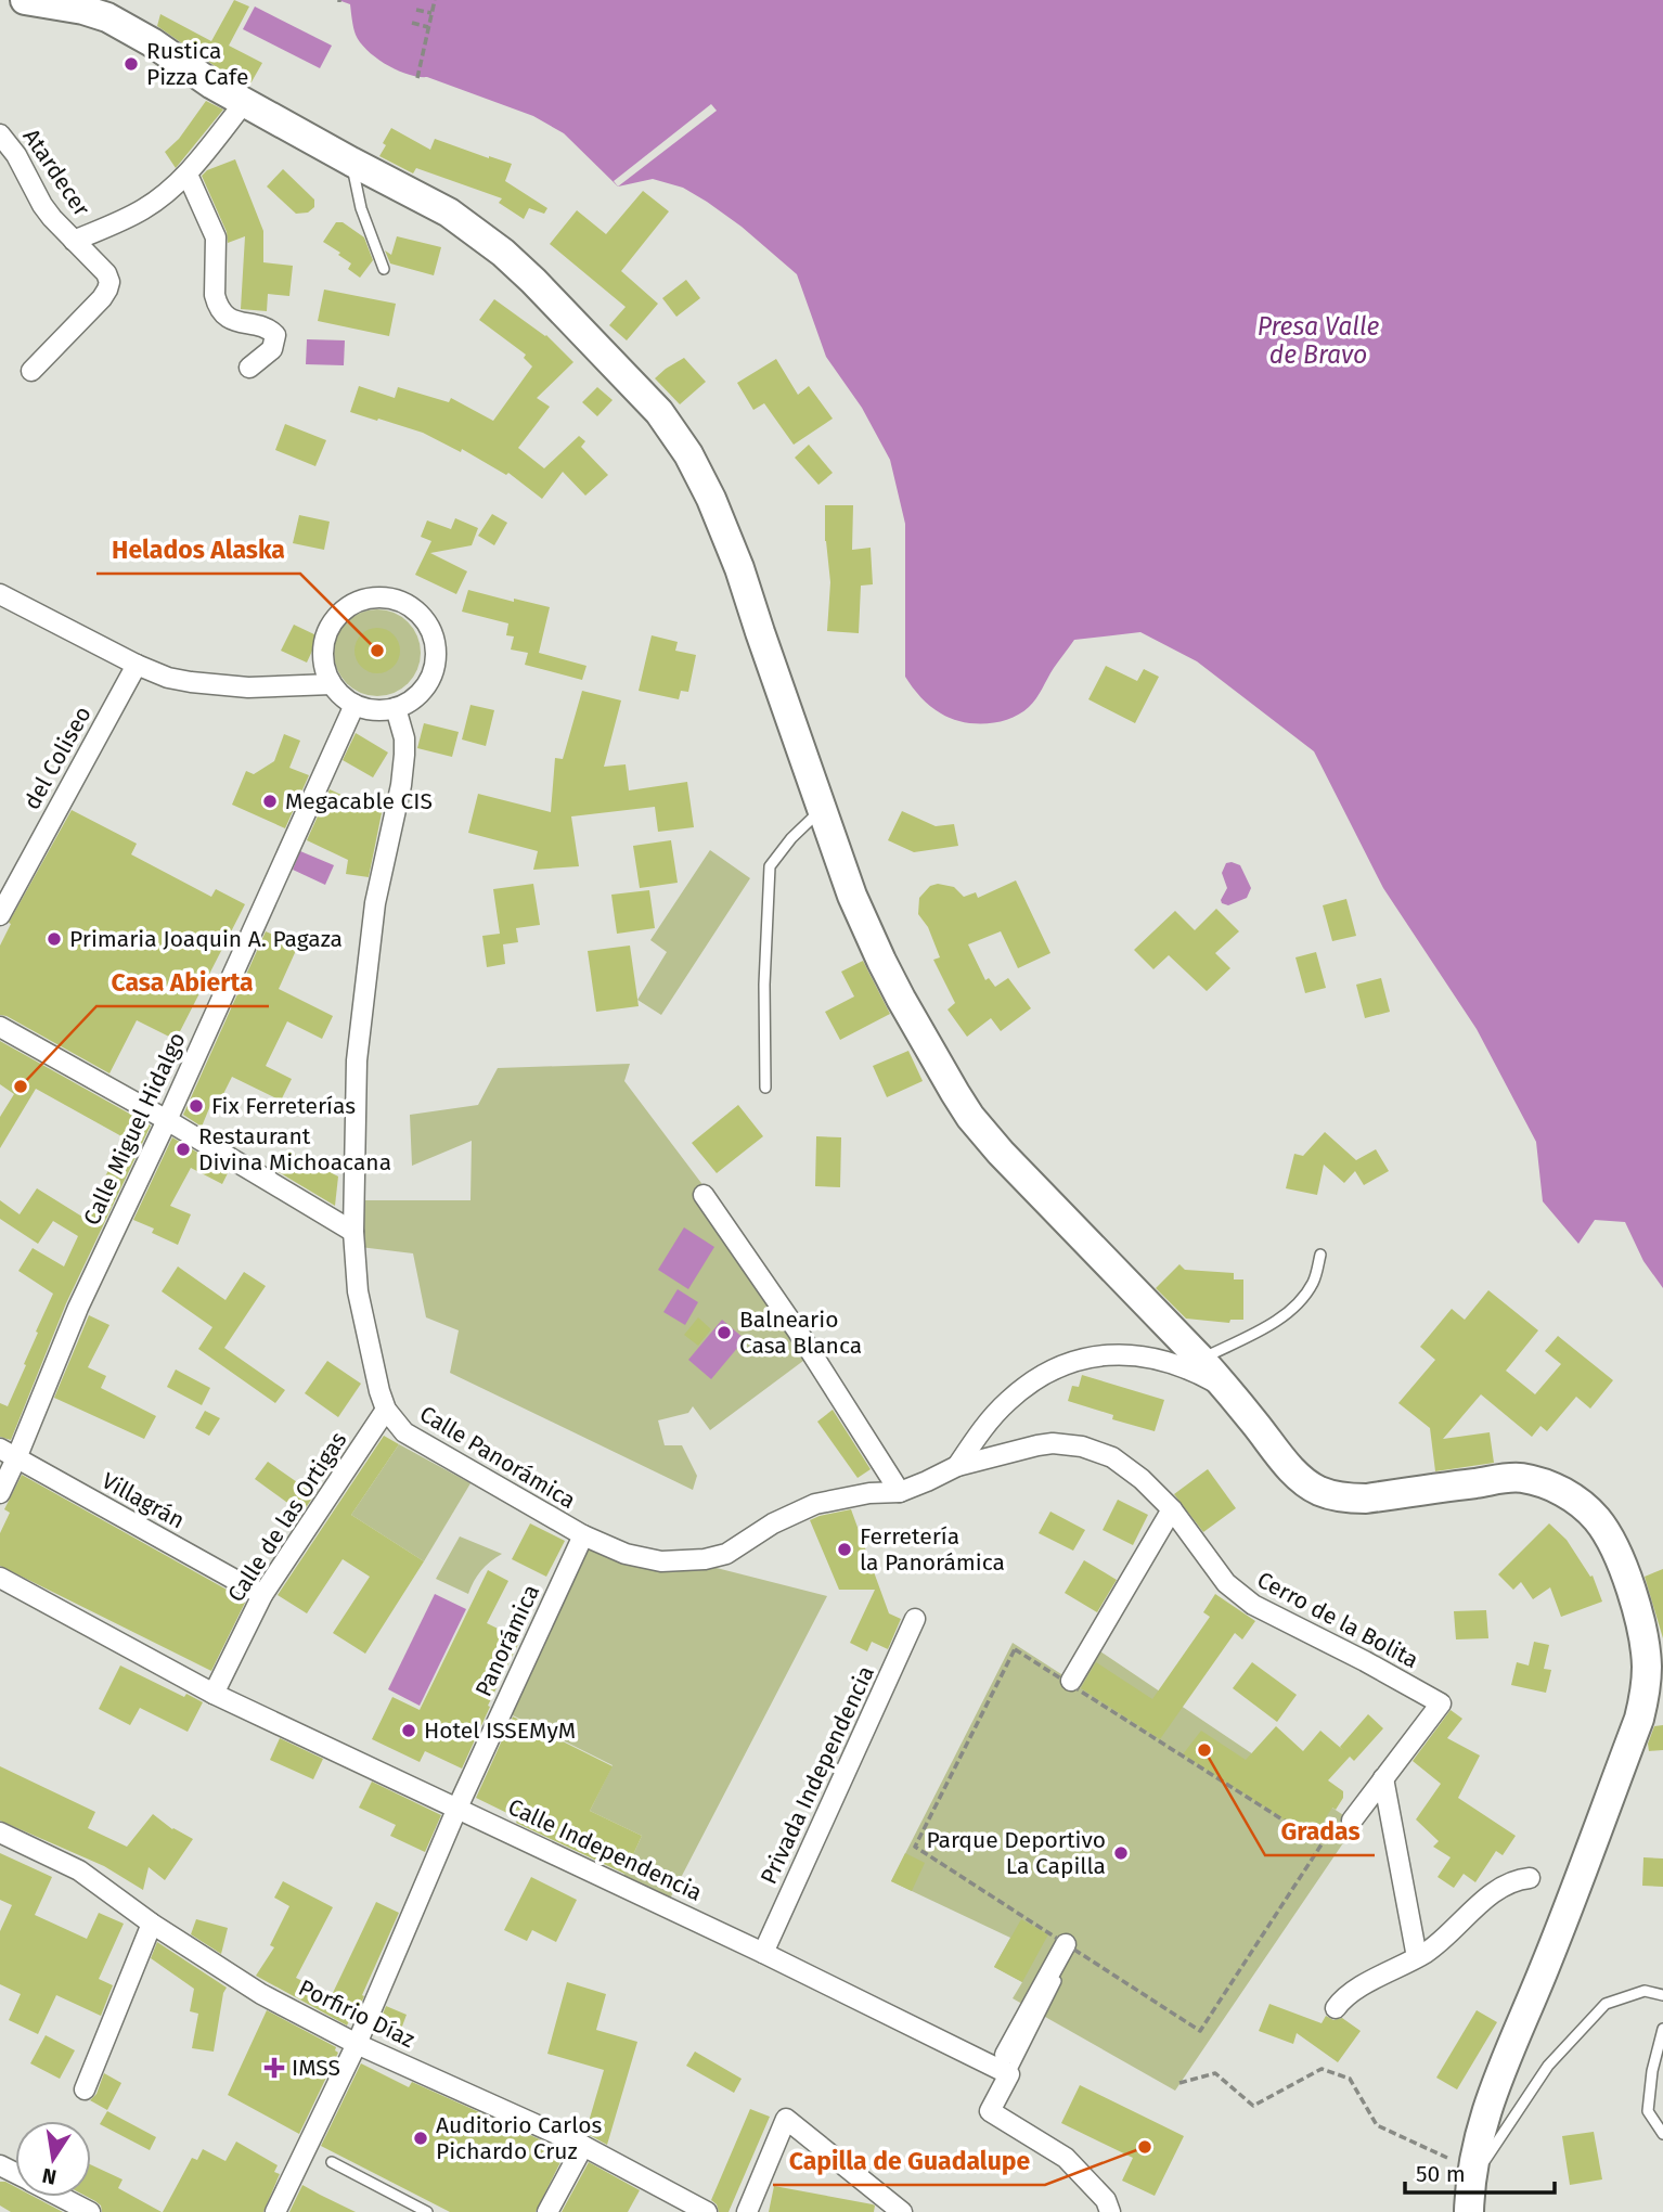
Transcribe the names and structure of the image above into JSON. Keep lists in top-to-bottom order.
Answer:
{
  "streets": {
    "street": [
      "Atardecer",
      "del Coliseo",
      "Calle Miguel Hidalgo",
      "Calle Panorámica",
      "Villagrán",
      "Calle de las Ortigas",
      "Cerro de la Bolita",
      "Panorámica",
      "Privada Independencia",
      "Calle Independencia",
      "Porfirio Díaz"
    ]
  },
  "crossings": [
    ["Calle Miguel Hidalgo", "Calle Panorámica"],
    ["Calle Miguel Hidalgo", "Villagrán"],
    ["Calle Panorámica", "Calle de las Ortigas"],
    ["Calle Panorámica", "Cerro de la Bolita"],
    ["Calle Panorámica", "Panorámica"],
    ["Villagrán", "Calle de las Ortigas"],
    ["Calle de las Ortigas", "Calle Independencia"],
    ["Panorámica", "Calle Independencia"],
    ["Panorámica", "Porfirio Díaz"],
    ["Privada Independencia", "Calle Independencia"]
  ],
  "water": ["Presa Valle de Bravo"],
  "places": {
    "other": [
      "Rustica Pizza Cafe",
      "Helados Alaska",
      "Megacable CIS",
      "Primaria Joaquin A. Pagaza",
      "Casa Abierta",
      "Fix Ferreterías",
      "Restaurant Divina Michoacana",
      "Balneario Casa Blanca",
      "Ferretería la Panorámica",
      "Hotel ISSEMyM",
      "Gradas",
      "Parque Deportivo La Capilla",
      "Auditorio Carlos Pichardo Cruz",
      "Capilla de Guadalupe"
    ],
    "health": ["IMSS"]
  },
  "scale_bar": "50 m",
  "north": "bottom"
}
